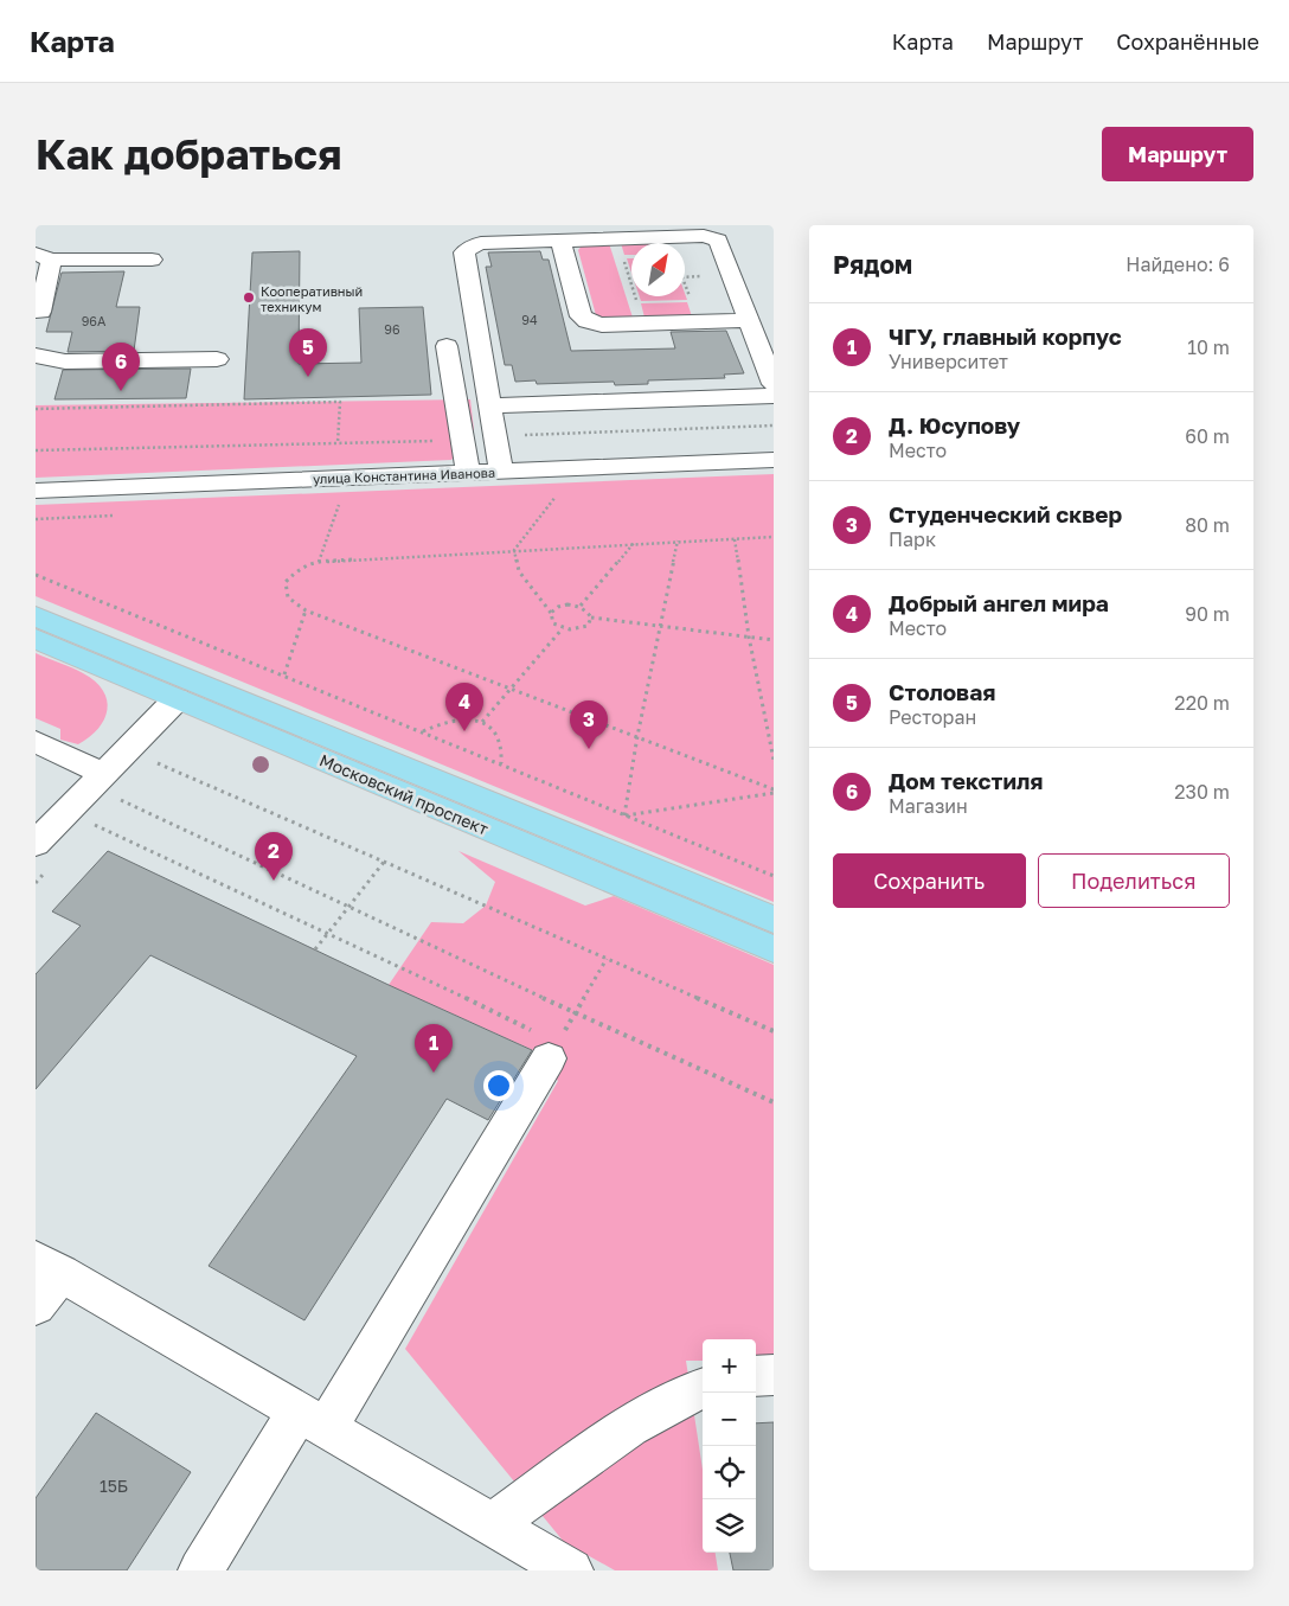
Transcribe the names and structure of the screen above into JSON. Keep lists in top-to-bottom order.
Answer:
{
  "streets": {
    "main road": ["Московский проспект"],
    "street": ["улица Константина Иванова"]
  },
  "places": ["Кооперативный техникум"],
  "house_numbers": [
    "94",
    "96А",
    "96",
    "15Б"
  ],
  "north": "top right",
  "page": {
    "header": "Карта",
    "nav": ["Карта", "Маршрут", "Сохранённые"],
    "buttons": [
      "Маршрут",
      ["Сохранить", "Поделиться"]
    ],
    "title": "Как добраться",
    "heading": ["Рядом", "Найдено: 6"],
    "list": [
      {
        "mark": "1",
        "name": "ЧГУ, главный корпус",
        "note": "Университет",
        "value": "10 m"
      },
      {
        "mark": "2",
        "name": "Д. Юсупову",
        "note": "Место",
        "value": "60 m"
      },
      {
        "mark": "3",
        "name": "Студенческий сквер",
        "note": "Парк",
        "value": "80 m"
      },
      {
        "mark": "4",
        "name": "Добрый ангел мира",
        "note": "Место",
        "value": "90 m"
      },
      {
        "mark": "5",
        "name": "Столовая",
        "note": "Ресторан",
        "value": "220 m"
      },
      {
        "mark": "6",
        "name": "Дом текстиля",
        "note": "Магазин",
        "value": "230 m"
      }
    ],
    "pins": [
      "5",
      "6",
      "4",
      "3",
      "2",
      "1"
    ],
    "map_buttons": ["+", "−"]
  }
}
